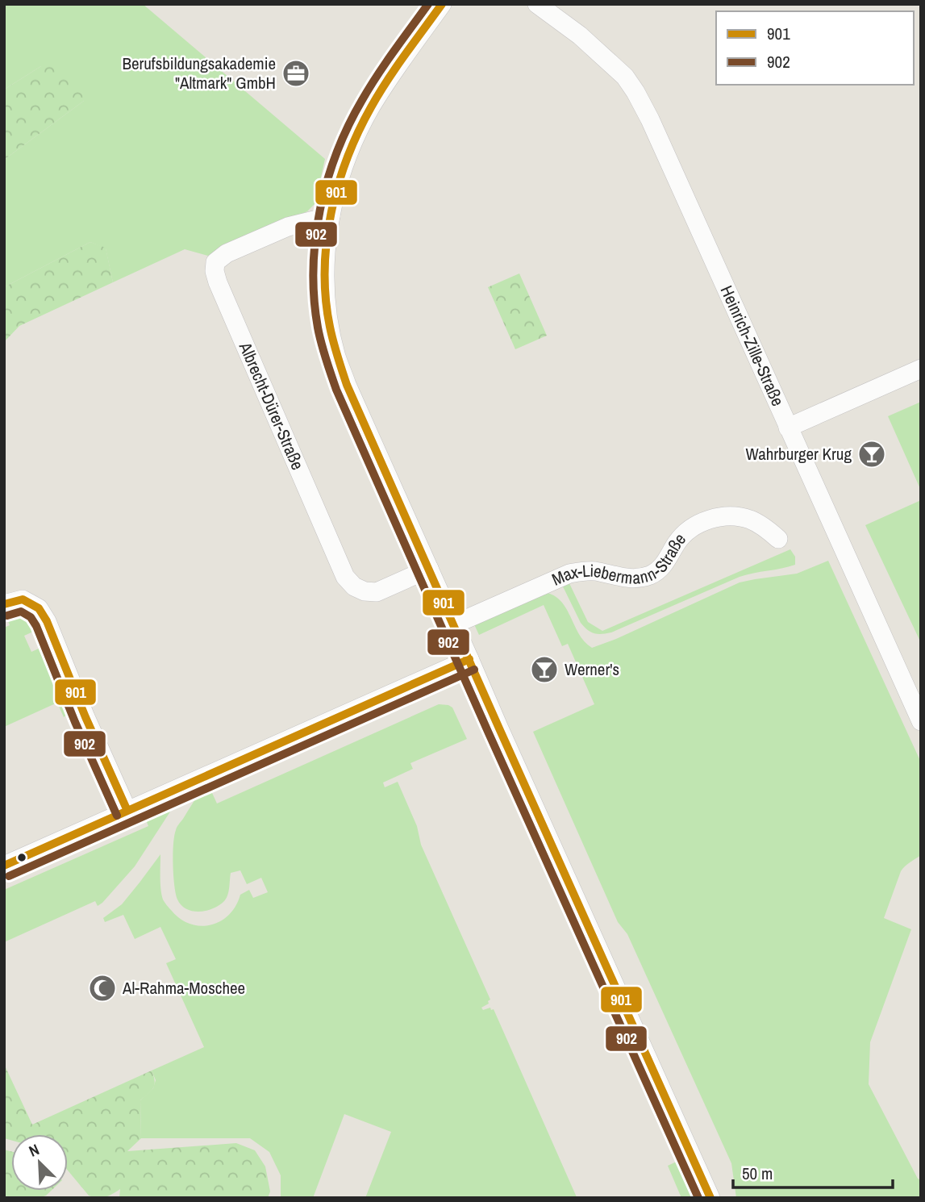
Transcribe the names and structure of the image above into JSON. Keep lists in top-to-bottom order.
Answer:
{
  "streets": {
    "street": ["Heinrich-Zille-Straße", "Albrecht-Dürer-Straße", "Max-Liebermann-Straße"]
  },
  "places": {
    "office": ["Berufsbildungsakademie \"Altmark\" GmbH"],
    "bar": ["Wahrburger Krug", "Werner's"],
    "mosque": ["Al-Rahma-Moschee"]
  },
  "lines": ["transit line 901", "transit line 902"],
  "legend": ["901", "902"],
  "scale_bar": "50 m",
  "north": "top left"
}
